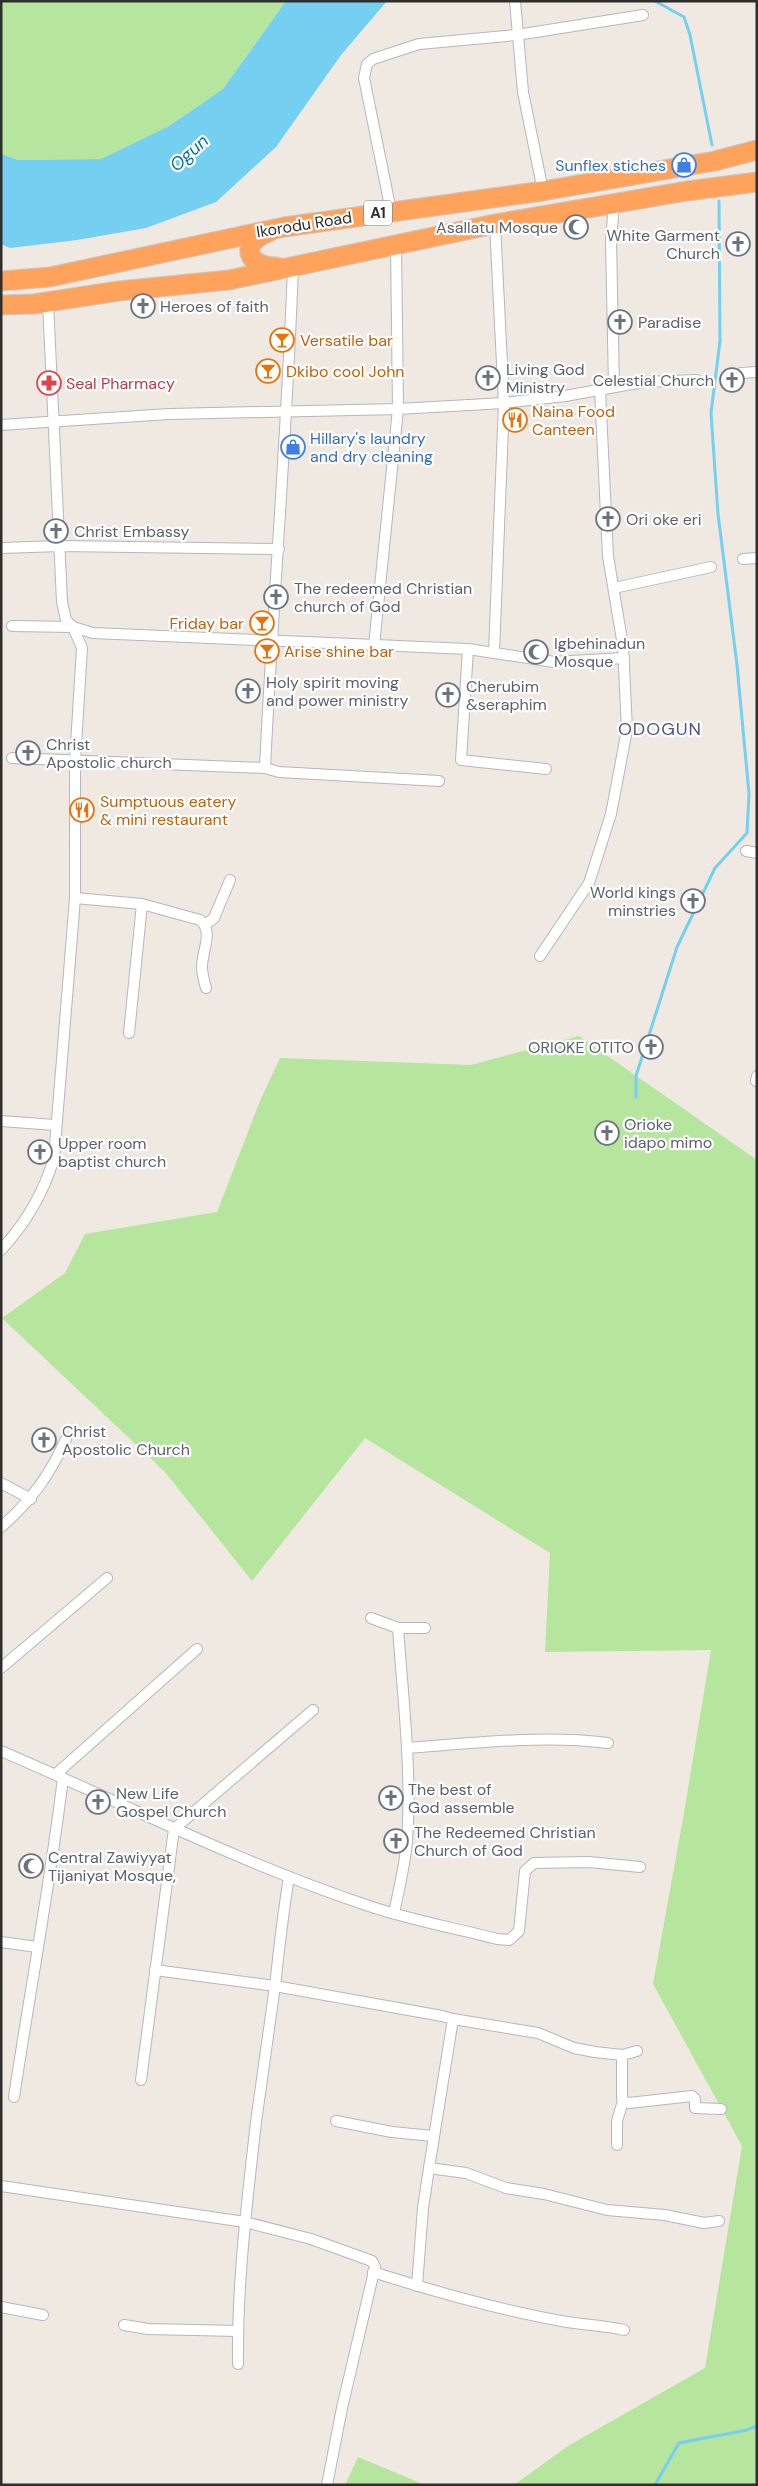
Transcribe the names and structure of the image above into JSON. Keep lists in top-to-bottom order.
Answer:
{
  "streets": {
    "highway": ["A1", "Ikorodu Road"]
  },
  "districts": ["ODOGUN"],
  "water": ["Ogun"],
  "places": {
    "shop": ["Sunflex stiches", "Hillary's laundry and dry cleaning"],
    "mosque": ["Asallatu Mosque", "Igbehinadun Mosque", "Central Zawiyyat Tijaniyat Mosque,"],
    "church": [
      "White Garment Church",
      "Heroes of faith",
      "Paradise",
      "Living God Ministry",
      "Celestial Church",
      "Ori oke eri",
      "Christ Embassy",
      "The redeemed Christian church of God",
      "Holy spirit moving and power ministry",
      "Cherubim &seraphim",
      "Christ Apostolic church",
      "World kings minstries",
      "ORIOKE OTITO",
      "Orioke idapo mimo",
      "Upper room baptist church",
      "Christ Apostolic Church",
      "The best of God assemble",
      "New Life Gospel Church",
      "The Redeemed Christian Church of God"
    ],
    "bar": [
      "Versatile bar",
      "Dkibo cool John",
      "Friday bar",
      "Arise shine bar"
    ],
    "pharmacy": ["Seal Pharmacy"],
    "restaurant": ["Naina Food Canteen", "Sumptuous eatery & mini restaurant"]
  }
}
